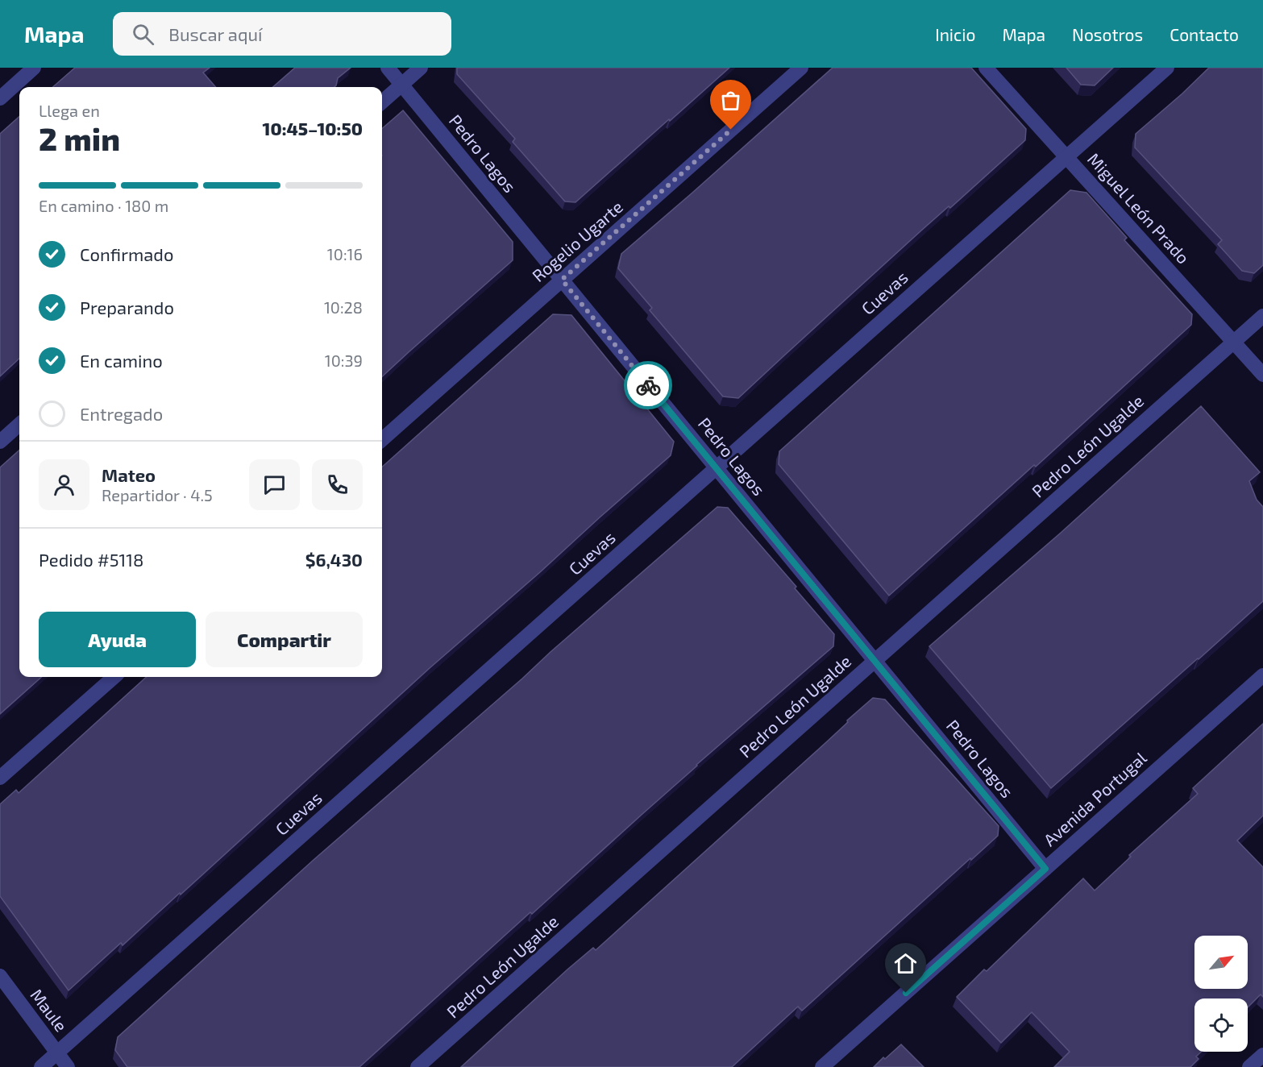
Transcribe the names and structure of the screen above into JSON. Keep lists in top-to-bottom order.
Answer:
{
  "streets": {
    "street": [
      "Pedro Lagos",
      "Miguel León Prado",
      "Rogelio Ugarte",
      "Cuevas",
      "Pedro León Ugalde",
      "Avenida Portugal",
      "Maule"
    ]
  },
  "crossings": [
    ["Pedro Lagos", "Rogelio Ugarte"],
    ["Pedro Lagos", "Cuevas"],
    ["Pedro Lagos", "Pedro León Ugalde"],
    ["Pedro Lagos", "Avenida Portugal"],
    ["Miguel León Prado", "Cuevas"],
    ["Miguel León Prado", "Pedro León Ugalde"],
    ["Cuevas", "Maule"]
  ],
  "north": "top right",
  "page": {
    "header": "Mapa",
    "search": "Buscar aquí",
    "nav": [
      "Inicio",
      "Mapa",
      "Nosotros",
      "Contacto"
    ],
    "heading": ["2 min", "Llega en", "10:45–10:50"],
    "panel": [
      "Mateo",
      "Repartidor · 4.5",
      "Pedido #5118",
      "$6,430"
    ],
    "bar": "En camino · 180 m",
    "list": [
      ["Confirmado", "10:16"],
      ["Preparando", "10:28"],
      ["En camino", "10:39"],
      "Entregado"
    ],
    "buttons": ["Ayuda", "Compartir"]
  }
}
